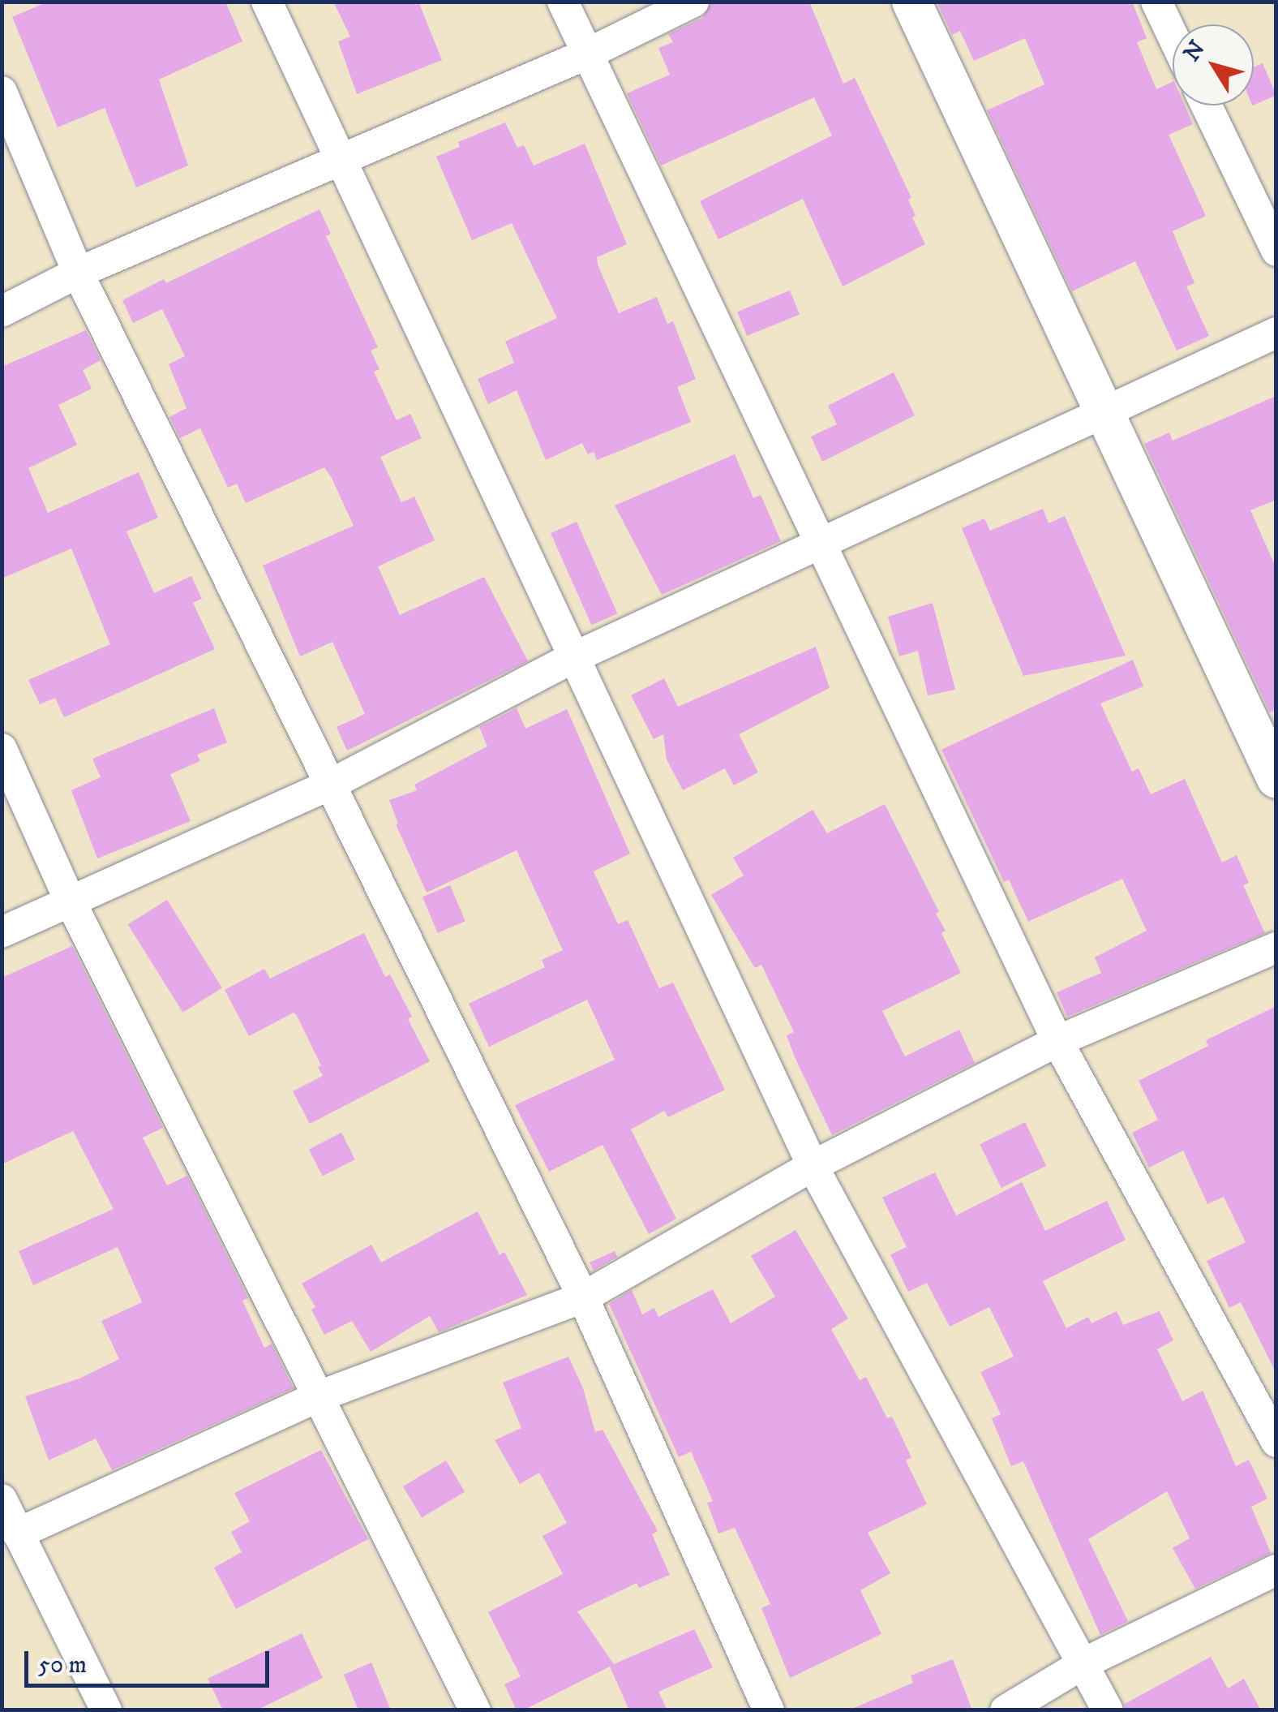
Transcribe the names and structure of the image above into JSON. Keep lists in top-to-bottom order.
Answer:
{
  "scale_bar": "50 m",
  "north": "top left"
}
